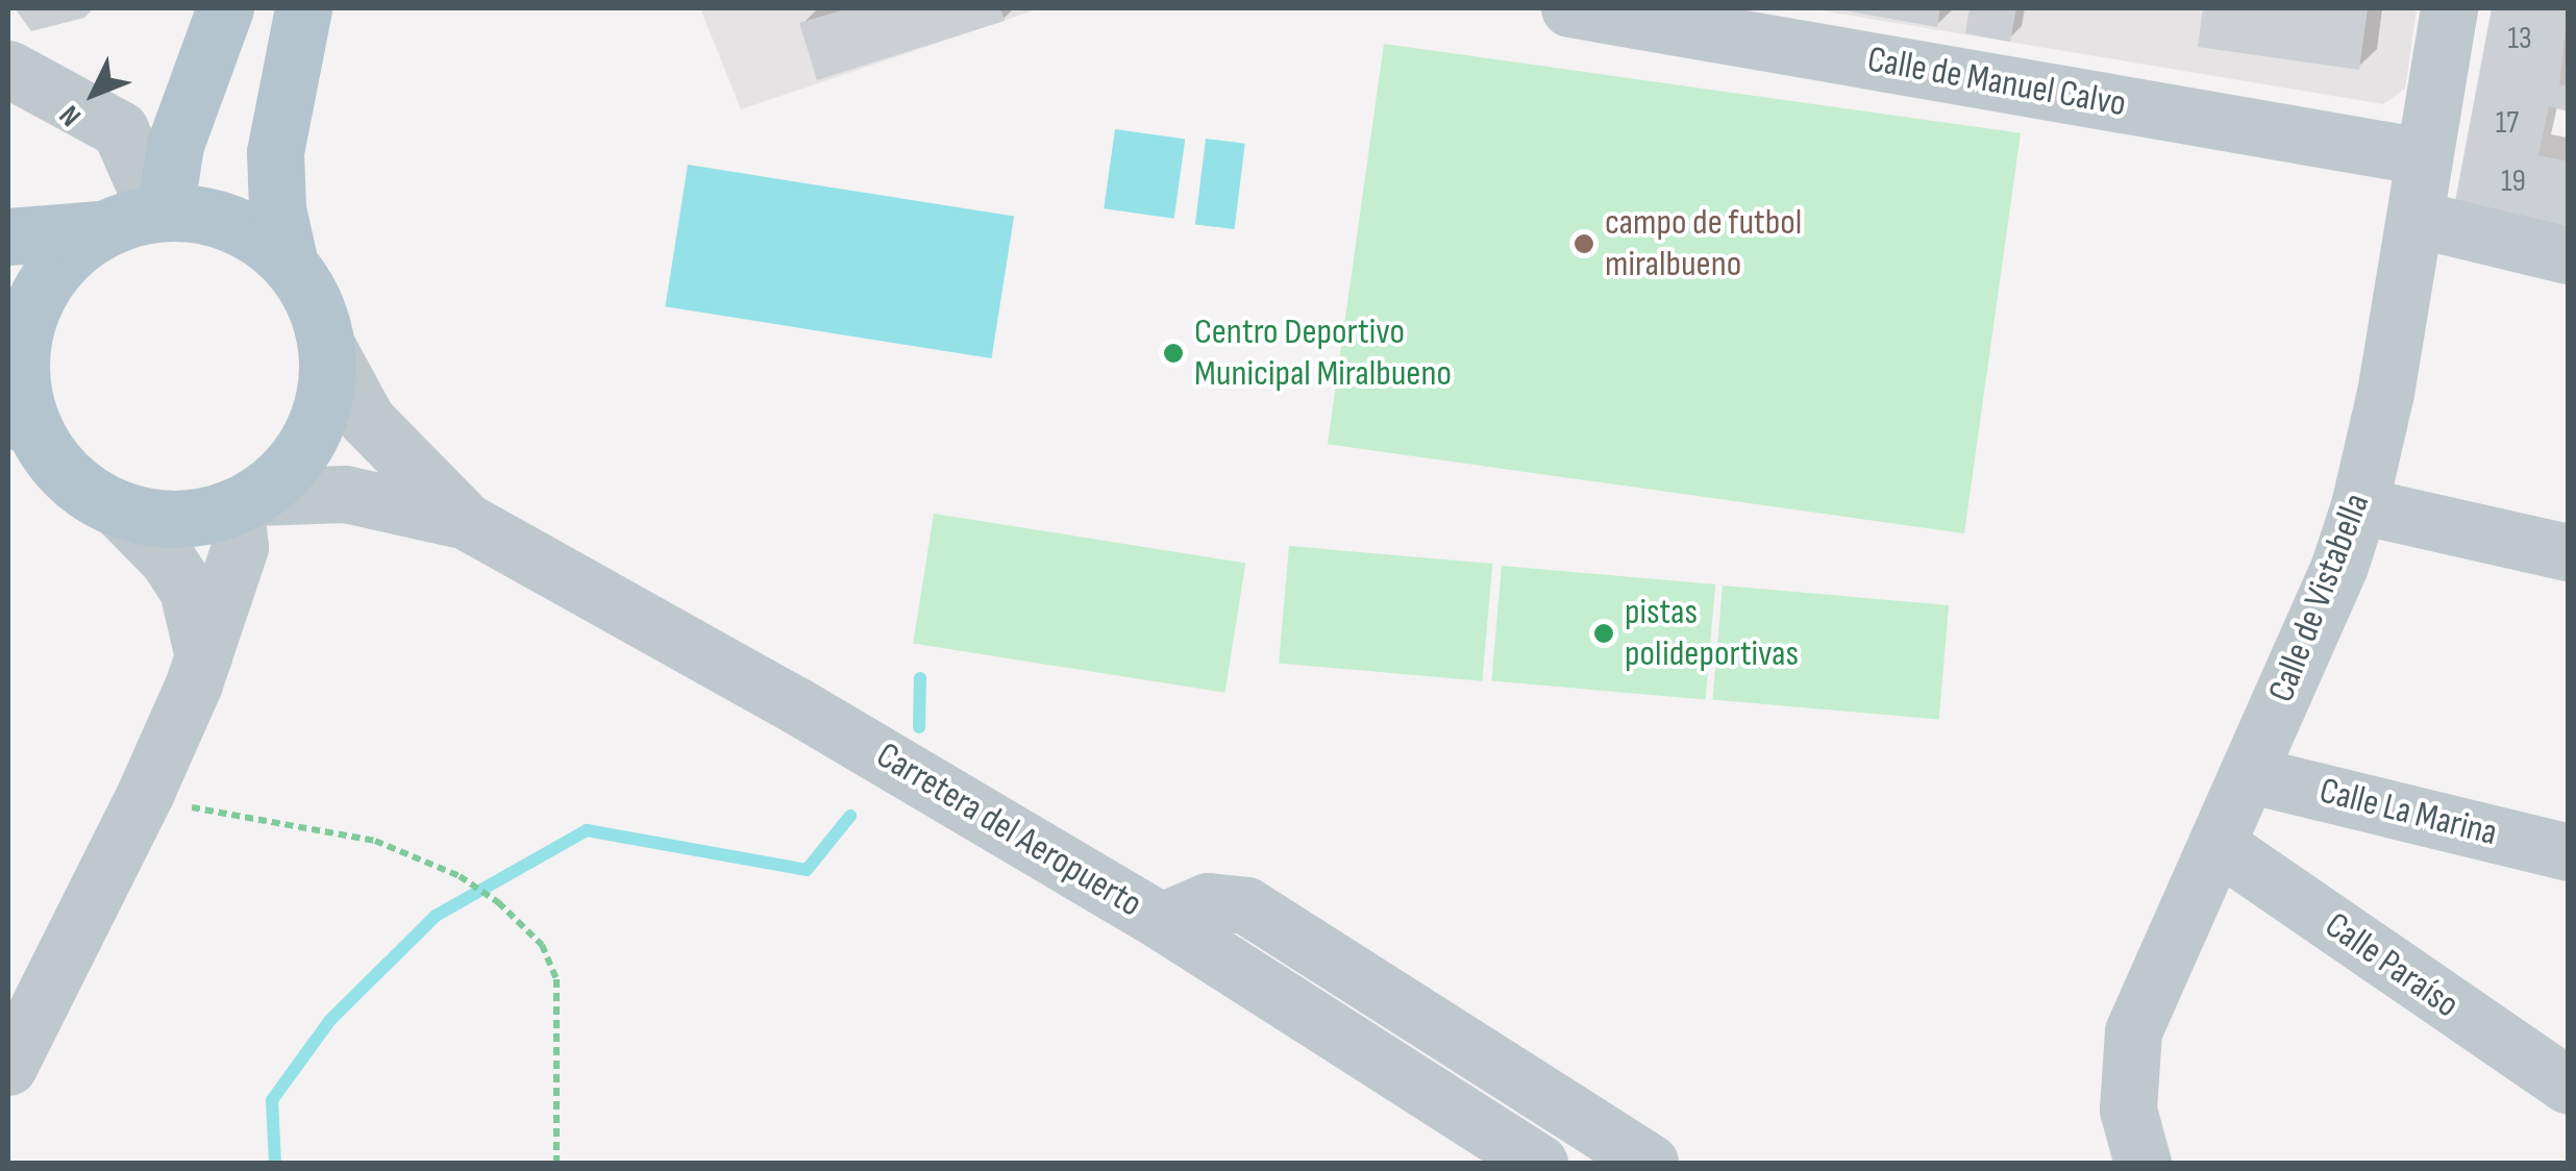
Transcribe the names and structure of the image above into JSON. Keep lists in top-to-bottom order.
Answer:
{
  "streets": {
    "main road": ["Carretera del Aeropuerto"],
    "street": [
      "Calle de Manuel Calvo",
      "Calle de Vistabella",
      "Calle La Marina",
      "Calle Paraíso"
    ]
  },
  "crossings": [
    ["Calle de Manuel Calvo", "Calle de Vistabella"],
    ["Calle de Vistabella", "Calle La Marina"],
    ["Calle de Vistabella", "Calle Paraíso"]
  ],
  "places": ["campo de futbol miralbueno", "Centro Deportivo Municipal Miralbueno", "pistas polideportivas"],
  "house_numbers": ["13", "17", "19"],
  "north": "bottom left"
}
